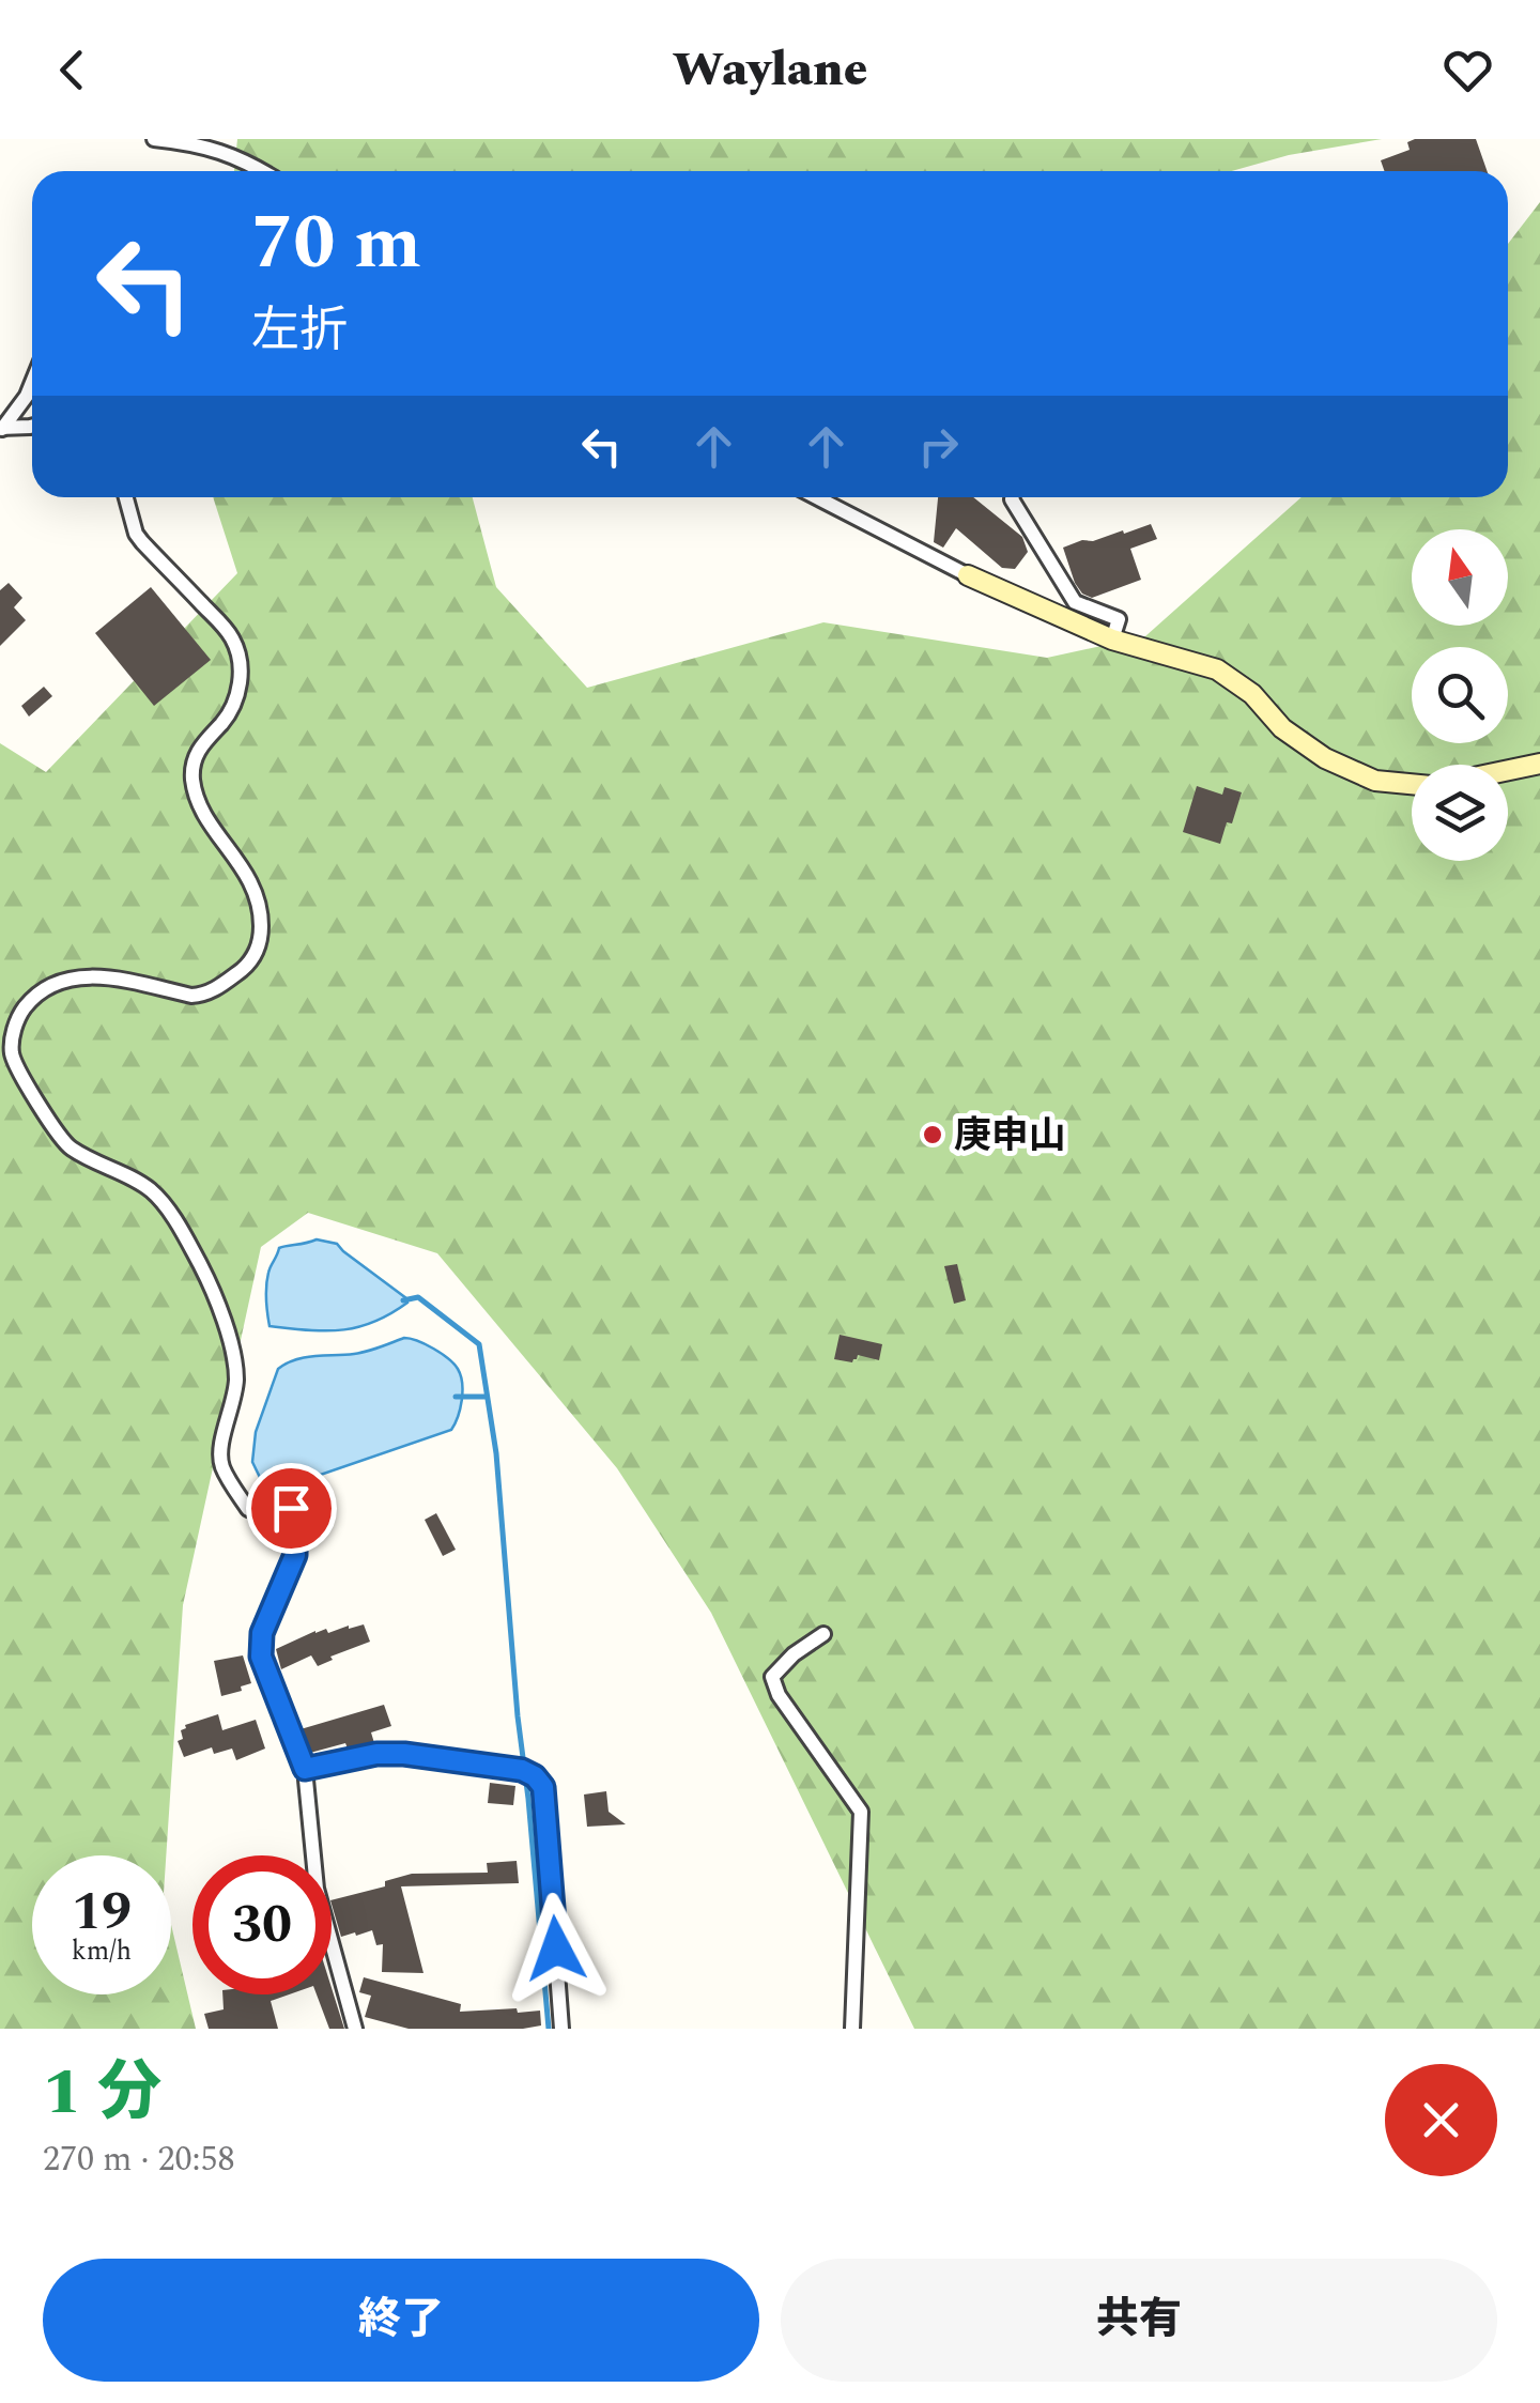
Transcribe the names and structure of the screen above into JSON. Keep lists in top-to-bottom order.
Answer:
{
  "places": ["庚申山"],
  "north": "top",
  "page": {
    "header": "Waylane",
    "turn": ["70 m", "左折"],
    "speed": "19 km/h",
    "limit": "30",
    "heading": ["1 分", "270 m · 20:58"],
    "buttons": ["終了", "共有"]
  }
}
